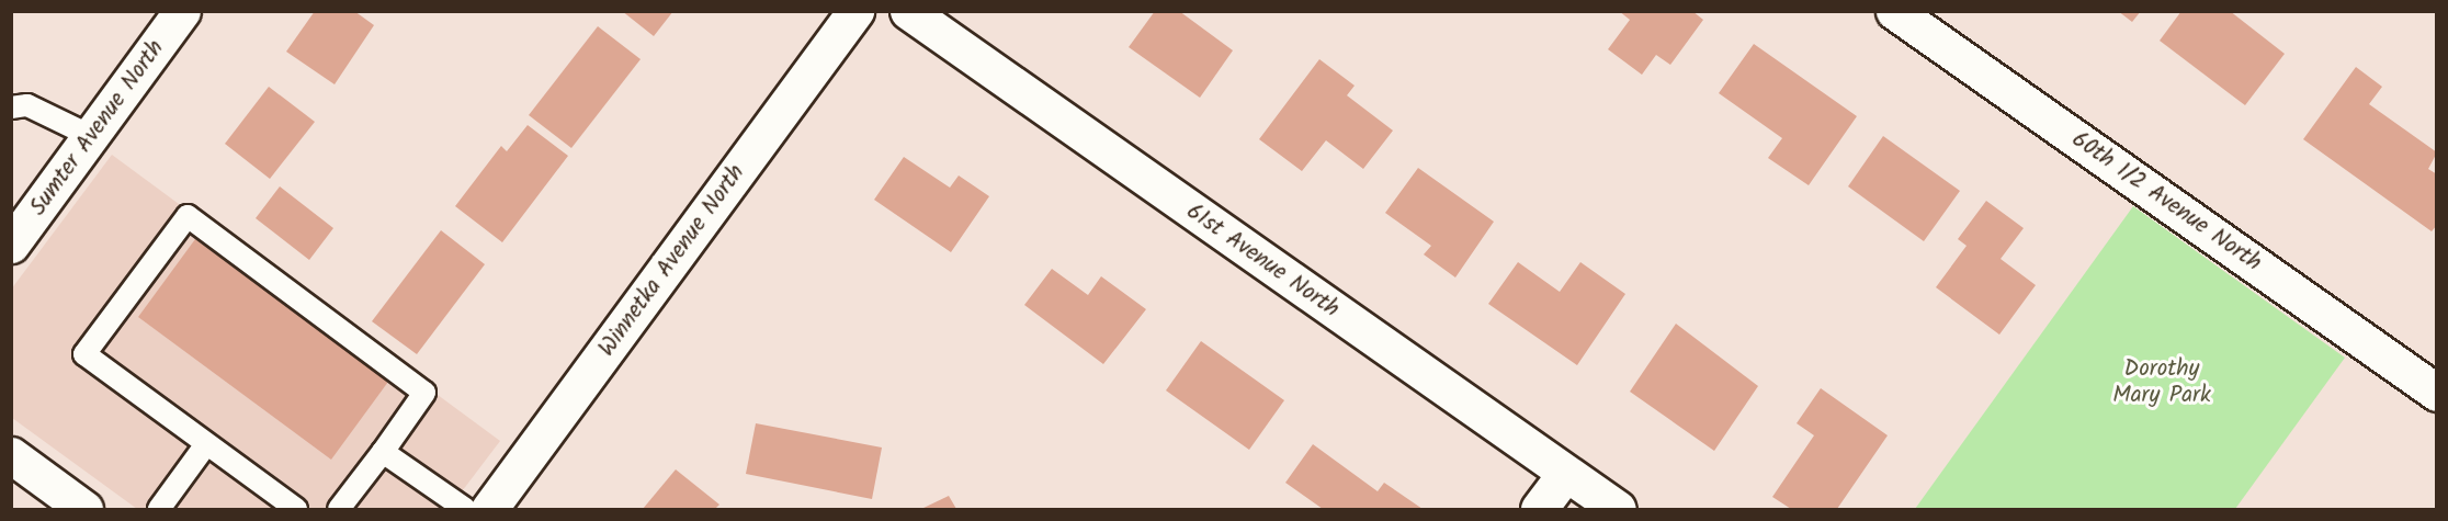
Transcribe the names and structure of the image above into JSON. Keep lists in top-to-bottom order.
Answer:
{
  "streets": {
    "street": [
      "Sumter Avenue North",
      "60th 1/2 Avenue North",
      "Winnetka Avenue North",
      "61st Avenue North"
    ]
  },
  "parks": ["Dorothy Mary Park"]
}
